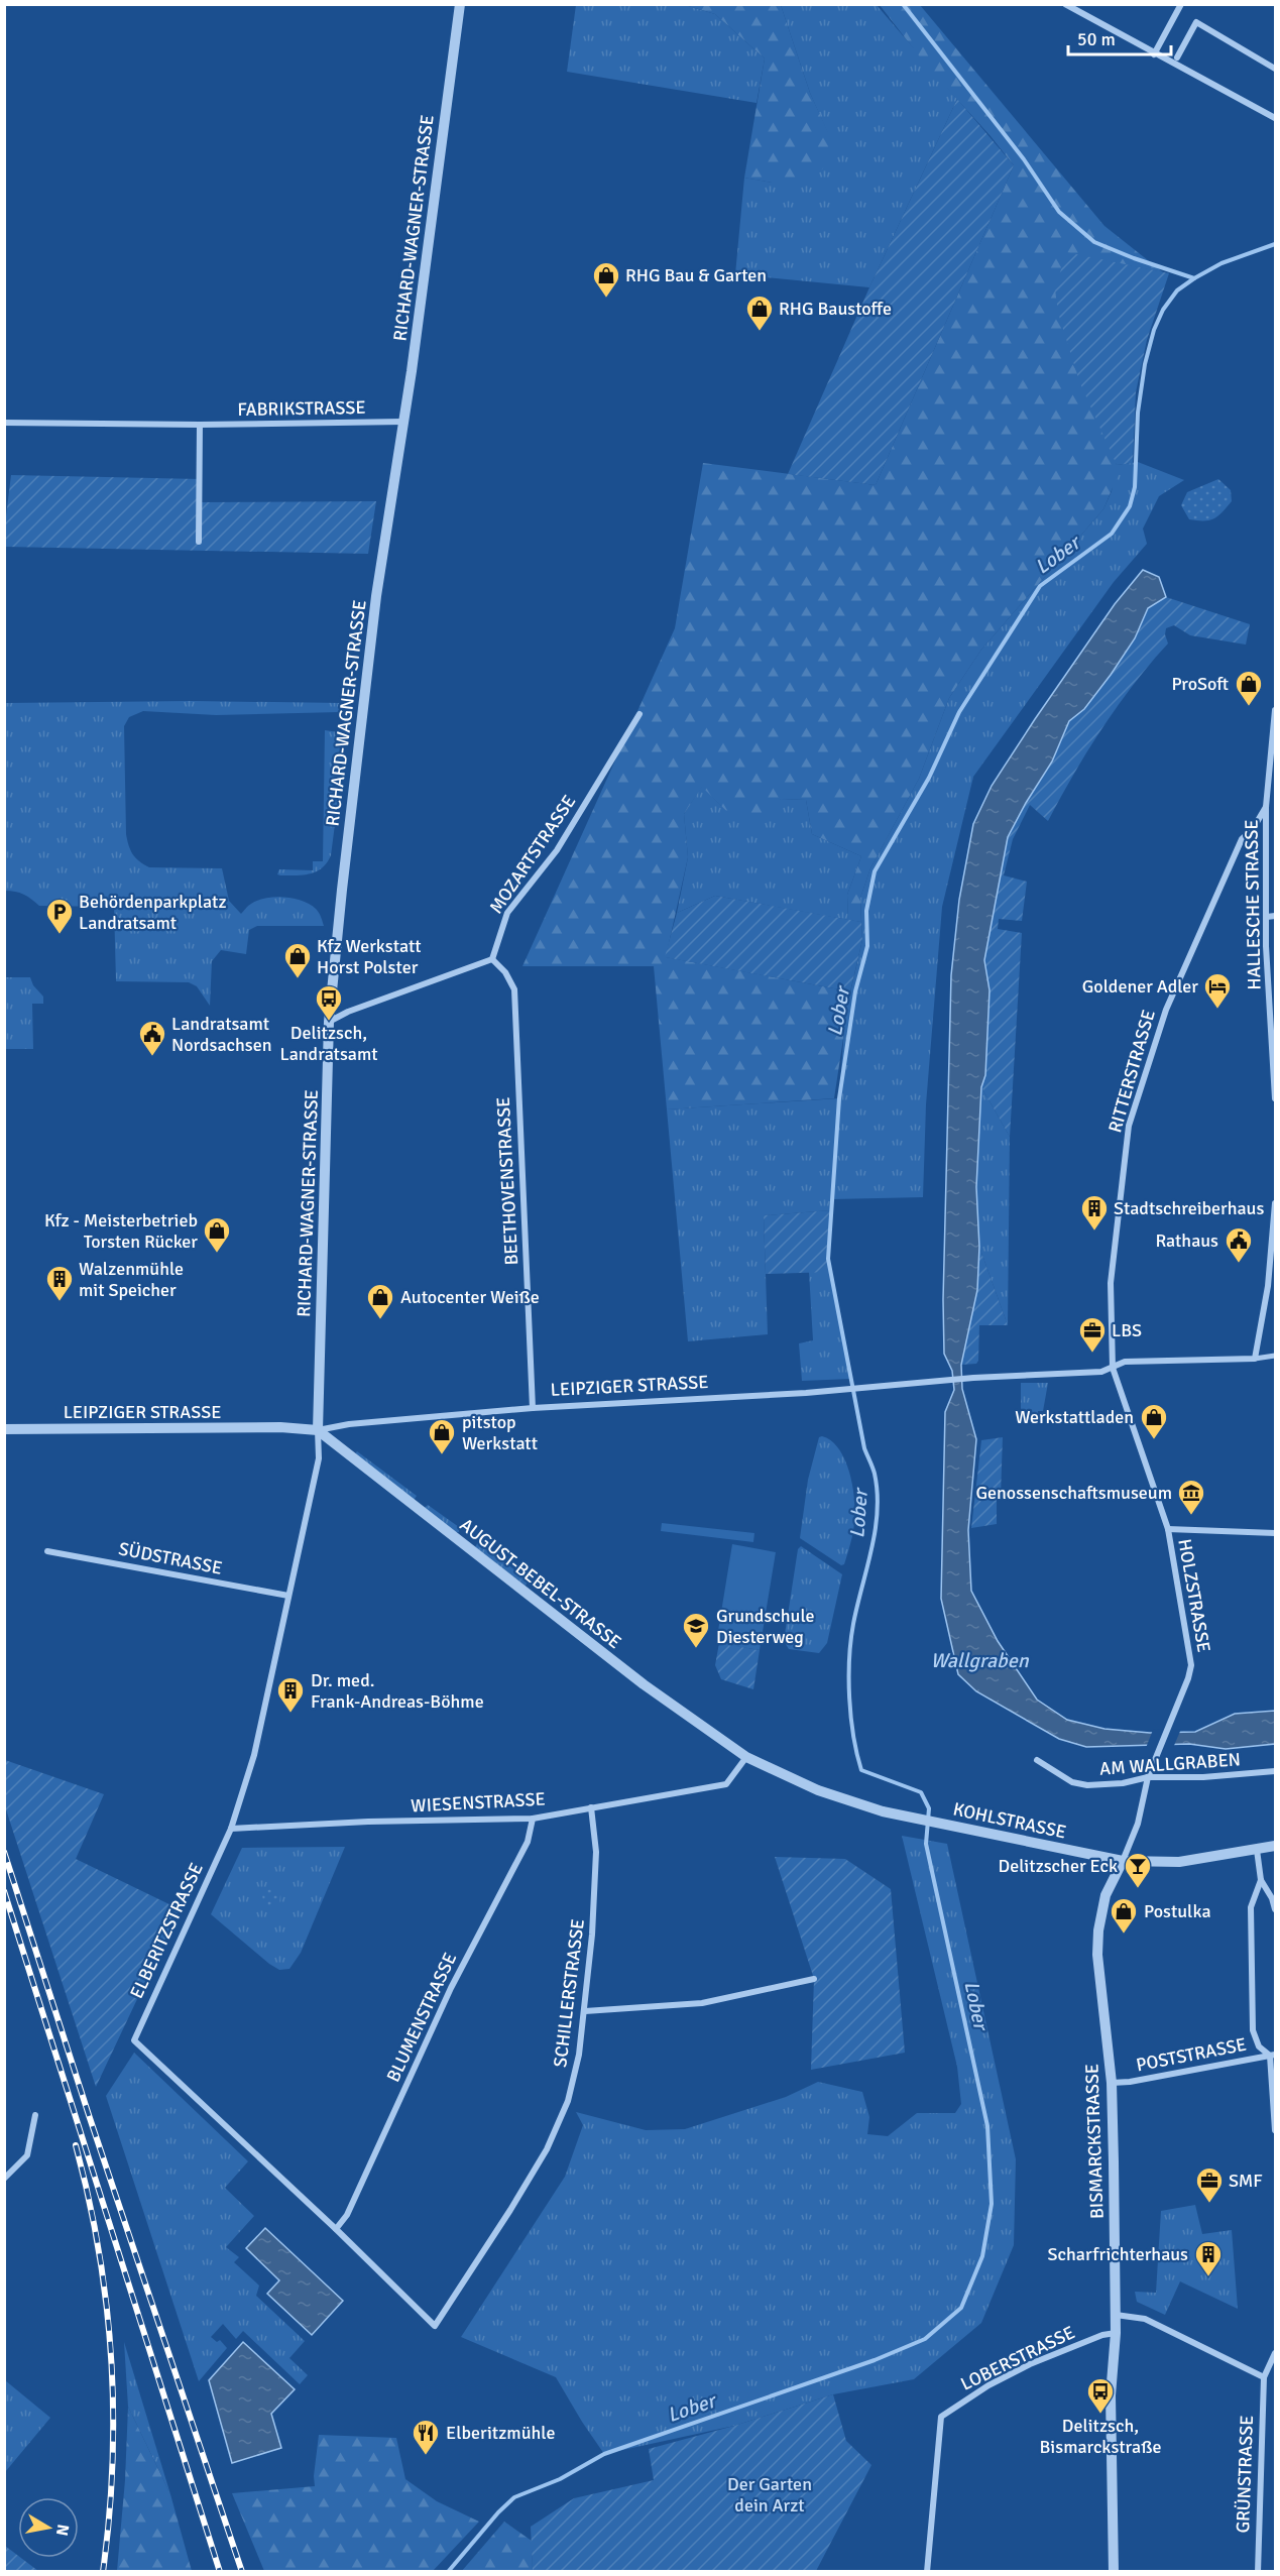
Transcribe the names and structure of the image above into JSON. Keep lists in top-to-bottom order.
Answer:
{
  "streets": {
    "street": [
      "RICHARD-WAGNER-STRASSE",
      "FABRIKSTRASSE",
      "MOZARTSTRASSE",
      "HALLESCHE STRASSE",
      "RITTERSTRASSE",
      "BEETHOVENSTRASSE",
      "LEIPZIGER STRASSE",
      "SÜDSTRASSE",
      "AUGUST-BEBEL-STRASSE",
      "HOLZSTRASSE",
      "AM WALLGRABEN",
      "WIESENSTRASSE",
      "KOHLSTRASSE",
      "ELBERITZSTRASSE",
      "SCHILLERSTRASSE",
      "BLUMENSTRASSE",
      "POSTSTRASSE",
      "BISMARCKSTRASSE",
      "LOBERSTRASSE",
      "GRÜNSTRASSE"
    ]
  },
  "crossings": [
    ["RICHARD-WAGNER-STRASSE", "FABRIKSTRASSE"],
    ["RICHARD-WAGNER-STRASSE", "LEIPZIGER STRASSE"],
    ["RICHARD-WAGNER-STRASSE", "AUGUST-BEBEL-STRASSE"],
    ["RICHARD-WAGNER-STRASSE", "ELBERITZSTRASSE"],
    ["MOZARTSTRASSE", "BEETHOVENSTRASSE"],
    ["HALLESCHE STRASSE", "RITTERSTRASSE"],
    ["RITTERSTRASSE", "LEIPZIGER STRASSE"],
    ["RITTERSTRASSE", "HOLZSTRASSE"],
    ["BEETHOVENSTRASSE", "LEIPZIGER STRASSE"],
    ["LEIPZIGER STRASSE", "AUGUST-BEBEL-STRASSE"],
    ["LEIPZIGER STRASSE", "HOLZSTRASSE"],
    ["LEIPZIGER STRASSE", "ELBERITZSTRASSE"],
    ["SÜDSTRASSE", "ELBERITZSTRASSE"],
    ["AUGUST-BEBEL-STRASSE", "WIESENSTRASSE"],
    ["AUGUST-BEBEL-STRASSE", "KOHLSTRASSE"],
    ["AUGUST-BEBEL-STRASSE", "ELBERITZSTRASSE"],
    ["HOLZSTRASSE", "AM WALLGRABEN"],
    ["HOLZSTRASSE", "KOHLSTRASSE"],
    ["HOLZSTRASSE", "BISMARCKSTRASSE"],
    ["WIESENSTRASSE", "KOHLSTRASSE"],
    ["WIESENSTRASSE", "ELBERITZSTRASSE"],
    ["WIESENSTRASSE", "SCHILLERSTRASSE"],
    ["WIESENSTRASSE", "BLUMENSTRASSE"],
    ["KOHLSTRASSE", "BISMARCKSTRASSE"],
    ["ELBERITZSTRASSE", "SCHILLERSTRASSE"],
    ["ELBERITZSTRASSE", "BLUMENSTRASSE"],
    ["POSTSTRASSE", "BISMARCKSTRASSE"],
    ["BISMARCKSTRASSE", "LOBERSTRASSE"]
  ],
  "water": ["Lober", "Wallgraben"],
  "parks": ["Der Garten dein Arzt"],
  "places": {
    "shop": [
      "RHG Bau & Garten",
      "RHG Baustoffe",
      "ProSoft",
      "Kfz Werkstatt Horst Polster",
      "Kfz - Meisterbetrieb Torsten Rücker",
      "Autocenter Weiße",
      "Werkstattladen",
      "pitstop Werkstatt",
      "Postulka"
    ],
    "parking": ["Behördenparkplatz Landratsamt"],
    "hotel": ["Goldener Adler"],
    "bus stop": ["Delitzsch, Landratsamt", "Delitzsch, Bismarckstraße"],
    "public building": ["Landratsamt Nordsachsen", "Rathaus"],
    "building": [
      "Stadtschreiberhaus",
      "Walzenmühle mit Speicher",
      "Dr. med. Frank-Andreas-Böhme",
      "Scharfrichterhaus"
    ],
    "office": ["LBS", "SMF"],
    "museum": ["Genossenschaftsmuseum"],
    "school or university": ["Grundschule Diesterweg"],
    "bar": ["Delitzscher Eck"],
    "restaurant": ["Elberitzmühle"]
  },
  "scale_bar": "50 m",
  "north": "right"
}
